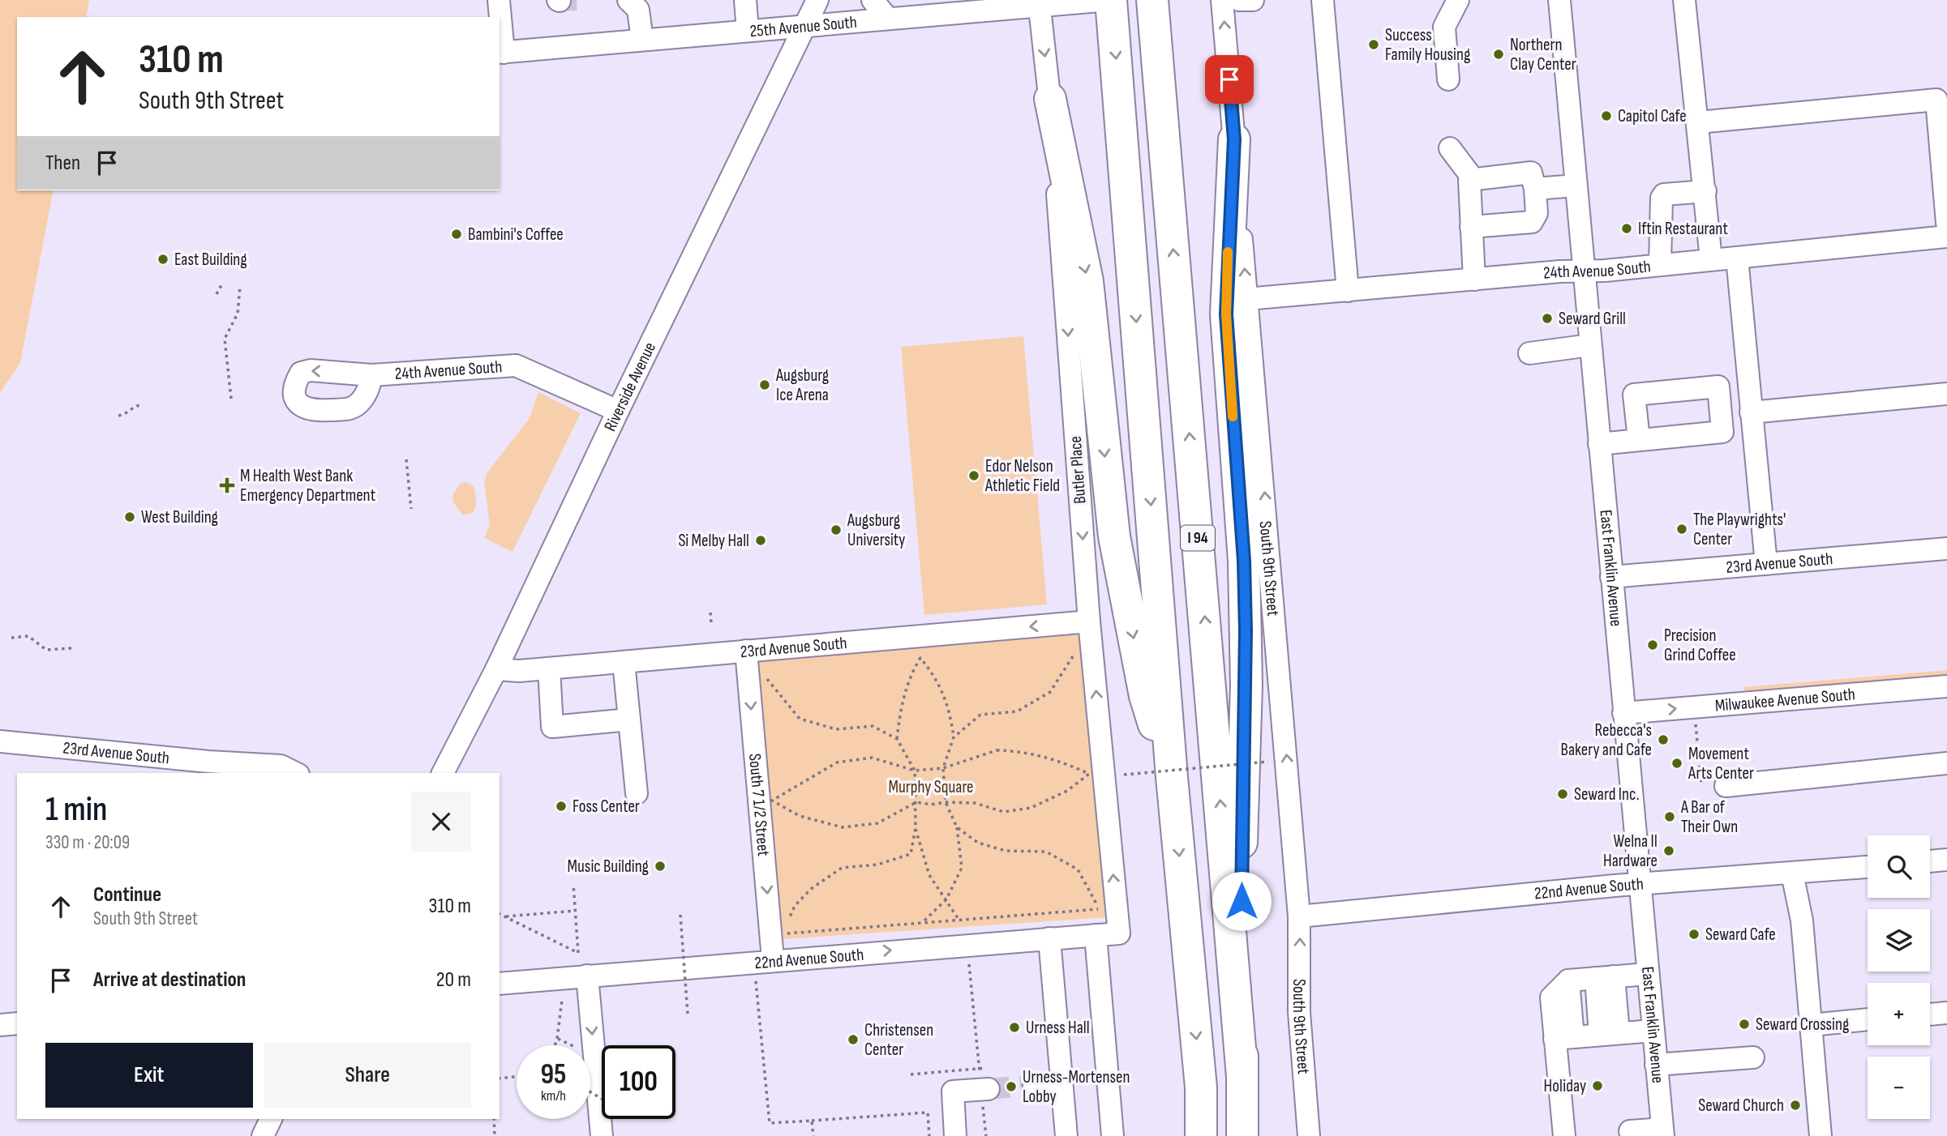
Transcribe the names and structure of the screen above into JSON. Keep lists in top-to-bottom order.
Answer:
{
  "streets": {
    "highway": ["I 94"],
    "street": [
      "25th Avenue South",
      "24th Avenue South",
      "Riverside Avenue",
      "Butler Place",
      "23rd Avenue South",
      "South 9th Street",
      "East Franklin Avenue",
      "Milwaukee Avenue South",
      "South 7 1/2 Street",
      "22nd Avenue South"
    ]
  },
  "crossings": [
    ["25th Avenue South", "Riverside Avenue"],
    ["25th Avenue South", "Butler Place"],
    ["24th Avenue South", "Riverside Avenue"],
    ["24th Avenue South", "South 9th Street"],
    ["24th Avenue South", "East Franklin Avenue"],
    ["Riverside Avenue", "23rd Avenue South"],
    ["Butler Place", "23rd Avenue South"],
    ["Butler Place", "22nd Avenue South"],
    ["23rd Avenue South", "East Franklin Avenue"],
    ["23rd Avenue South", "South 7 1/2 Street"],
    ["South 9th Street", "22nd Avenue South"],
    ["East Franklin Avenue", "Milwaukee Avenue South"],
    ["East Franklin Avenue", "22nd Avenue South"],
    ["South 7 1/2 Street", "22nd Avenue South"]
  ],
  "one_way": ["South 9th Street"],
  "parks": ["Murphy Square"],
  "places": {
    "other": [
      "Success Family Housing",
      "Northern Clay Center",
      "Capitol Cafe",
      "Iftin Restaurant",
      "Bambini's Coffee",
      "East Building",
      "Seward Grill",
      "Augsburg Ice Arena",
      "Edor Nelson Athletic Field",
      "West Building",
      "The Playwrights' Center",
      "Augsburg University",
      "Si Melby Hall",
      "Precision Grind Coffee",
      "Rebecca's Bakery and Cafe",
      "Movement Arts Center",
      "Seward Inc.",
      "Foss Center",
      "A Bar of Their Own",
      "Welna II Hardware",
      "Music Building",
      "Seward Cafe",
      "Seward Crossing",
      "Urness Hall",
      "Christensen Center",
      "Holiday",
      "Urness-Mortensen Lobby",
      "Seward Church"
    ],
    "health": ["M Health West Bank Emergency Department"]
  },
  "page": {
    "turn": ["310 m", "South 9th Street"],
    "then": "Then",
    "heading": ["1 min", "330 m · 20:09"],
    "map_buttons": ["+", "−"],
    "list": [
      {
        "name": "Continue",
        "note": "South 9th Street",
        "value": "310 m"
      },
      {
        "name": "Arrive at destination",
        "value": "20 m"
      }
    ],
    "buttons": ["Exit", "Share"],
    "speed": "95 km/h",
    "limit": "100"
  }
}
